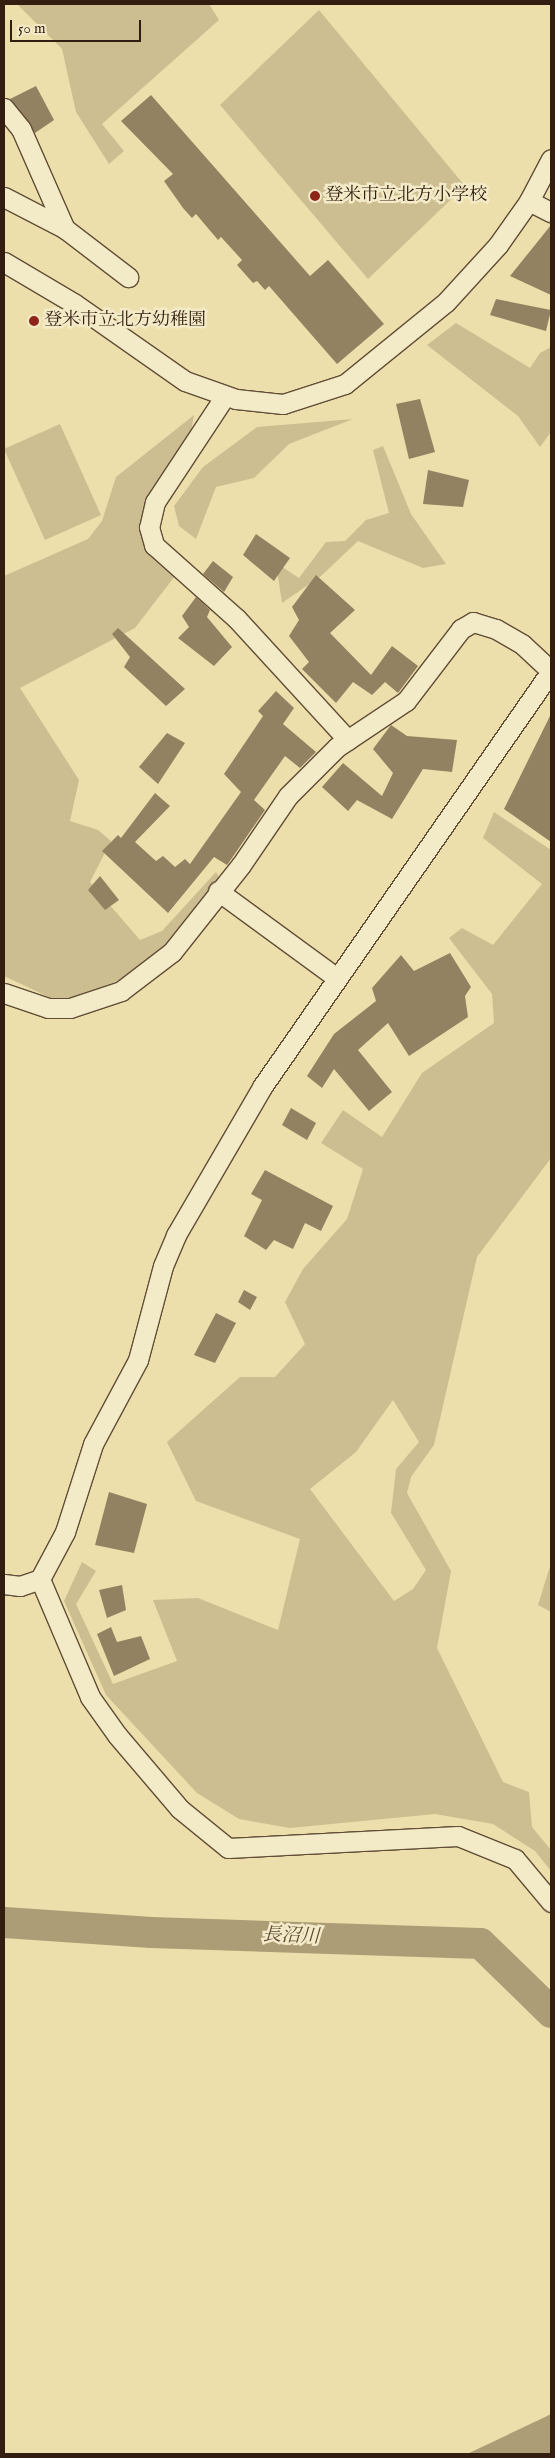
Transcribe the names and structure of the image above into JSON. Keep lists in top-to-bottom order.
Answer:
{
  "water": ["長沼川"],
  "places": ["登米市立北方小学校", "登米市立北方幼稚園"],
  "scale_bar": "50 m"
}
